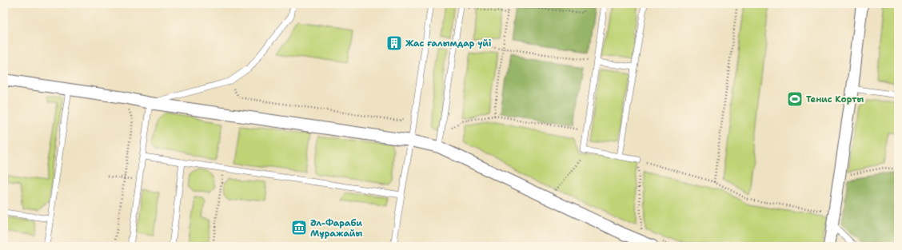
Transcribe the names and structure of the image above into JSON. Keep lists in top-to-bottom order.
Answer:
{
  "places": {
    "building": ["Жас ғалымдар үйі"],
    "sports": ["Тенис Корты"],
    "museum": ["Әл-Фараби Мұражайы"]
  }
}
